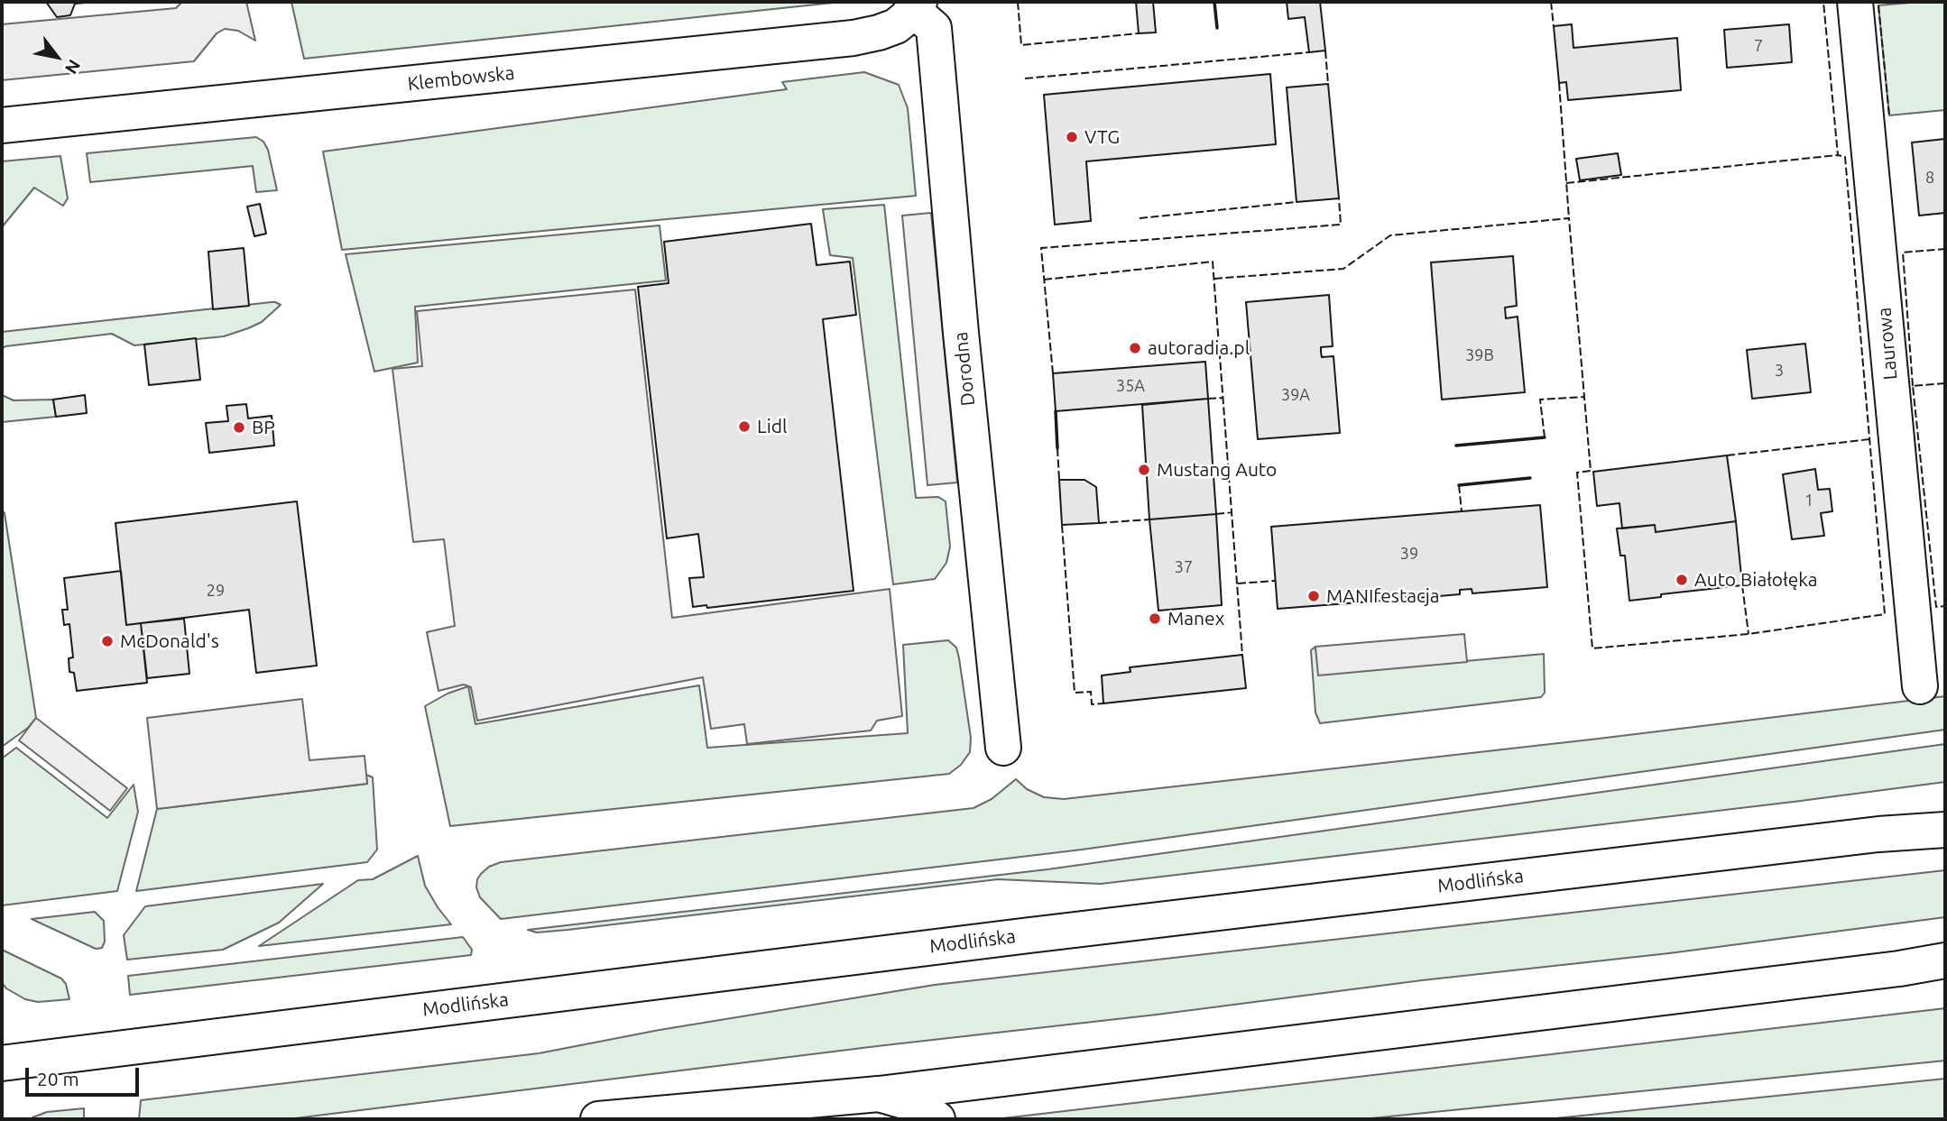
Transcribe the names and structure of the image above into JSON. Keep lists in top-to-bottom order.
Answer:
{
  "streets": {
    "main road": [
      "Klembowska",
      "Laurowa",
      "Dorodna",
      "Modlińska"
    ]
  },
  "crossings": [
    ["Klembowska", "Dorodna"]
  ],
  "places": [
    "VTG",
    "autoradia.pl",
    "Lidl",
    "BP",
    "Mustang Auto",
    "Auto Białołęka",
    "MANIfestacja",
    "Manex",
    "McDonald's"
  ],
  "house_numbers": [
    "7",
    "8",
    "39B",
    "3",
    "35A",
    "39A",
    "1",
    "39",
    "37",
    "29"
  ],
  "scale_bar": "20 m",
  "north": "bottom right"
}
